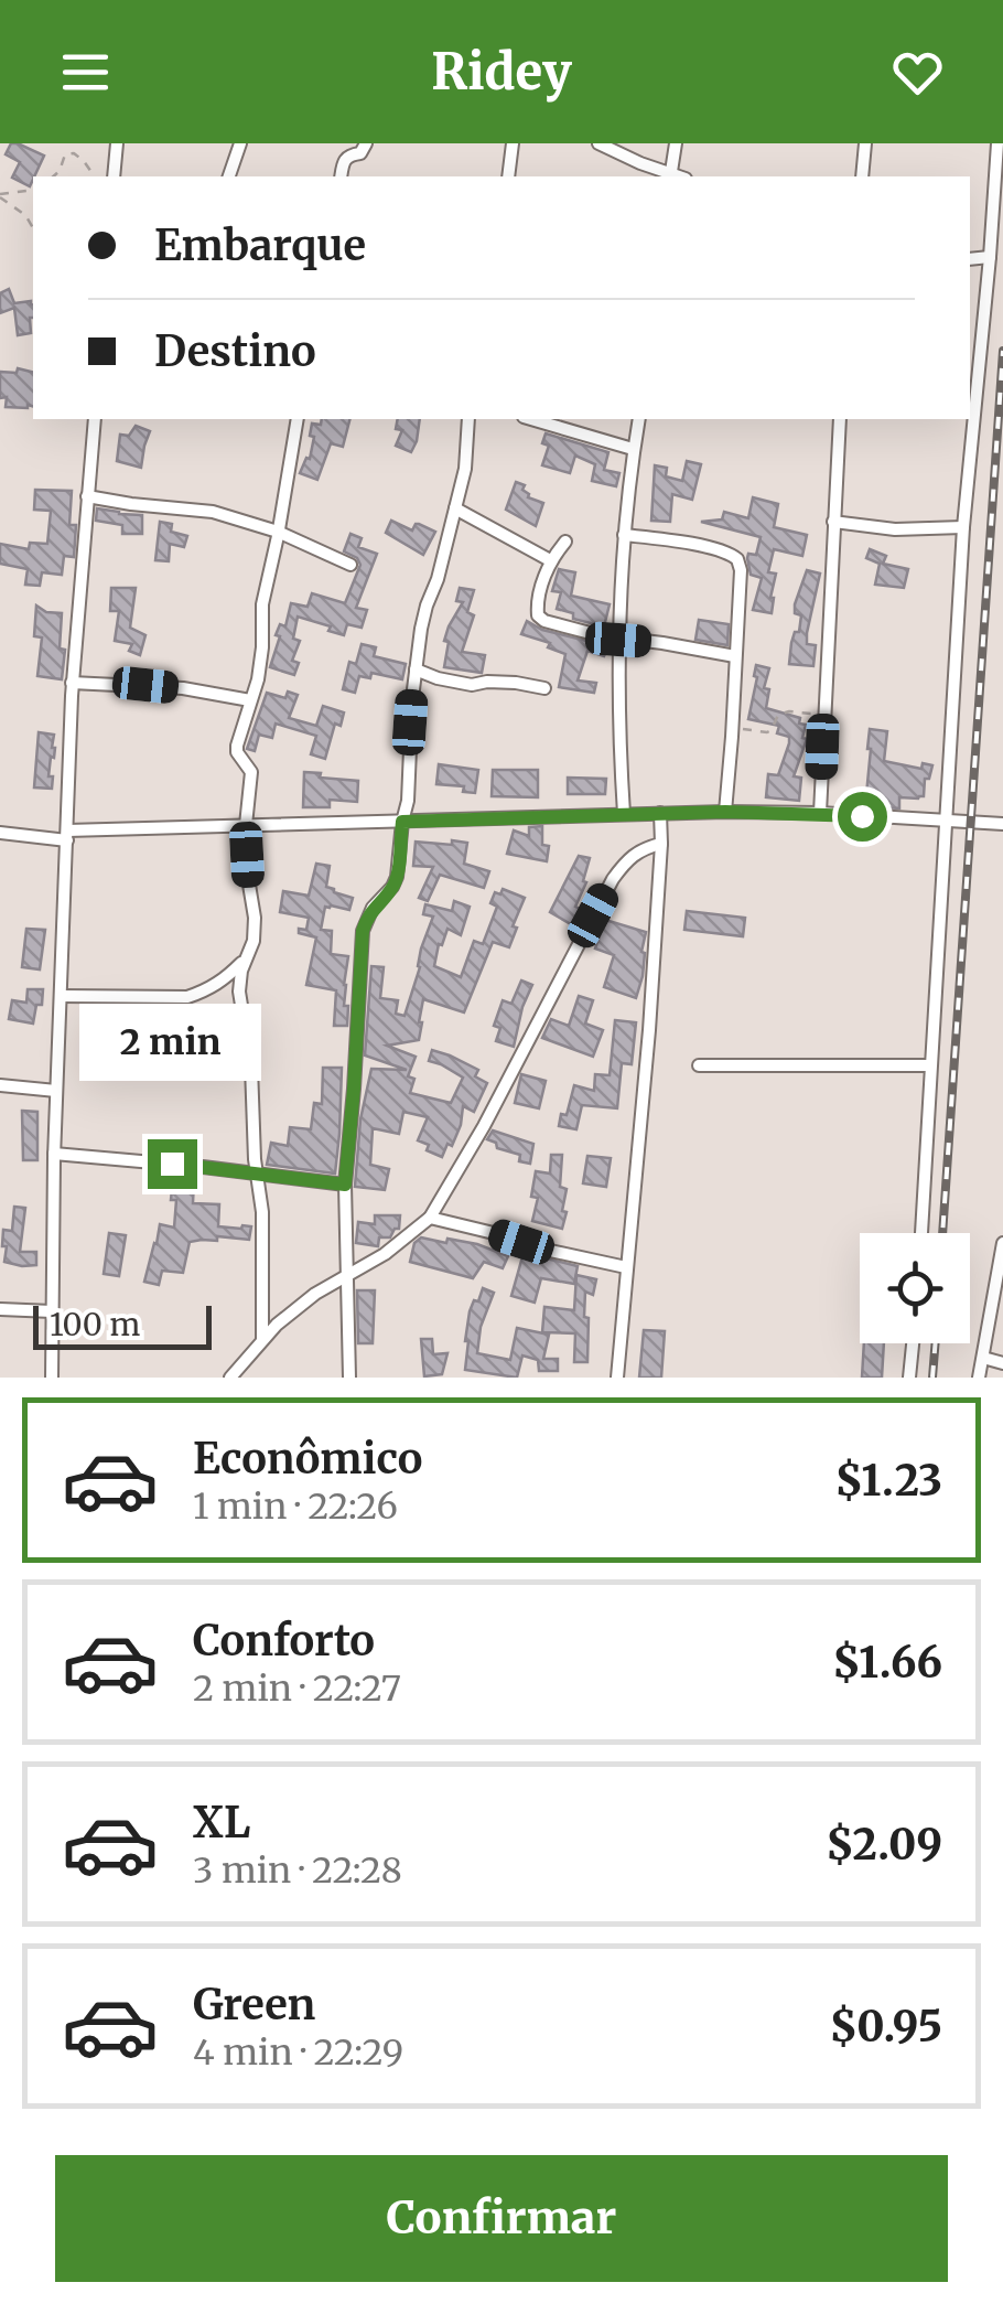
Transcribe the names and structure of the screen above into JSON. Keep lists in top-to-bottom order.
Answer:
{
  "scale_bar": "100 m",
  "page": {
    "header": "Ridey",
    "banner": ["Embarque", "Destino"],
    "bubble": "2 min",
    "scale": "100 m",
    "list": [
      {
        "name": "Econômico",
        "note": "1 min · 22:26",
        "value": "$1.23"
      },
      {
        "name": "Conforto",
        "note": "2 min · 22:27",
        "value": "$1.66"
      },
      {
        "name": "XL",
        "note": "3 min · 22:28",
        "value": "$2.09"
      },
      {
        "name": "Green",
        "note": "4 min · 22:29",
        "value": "$0.95"
      }
    ],
    "buttons": "Confirmar"
  }
}
